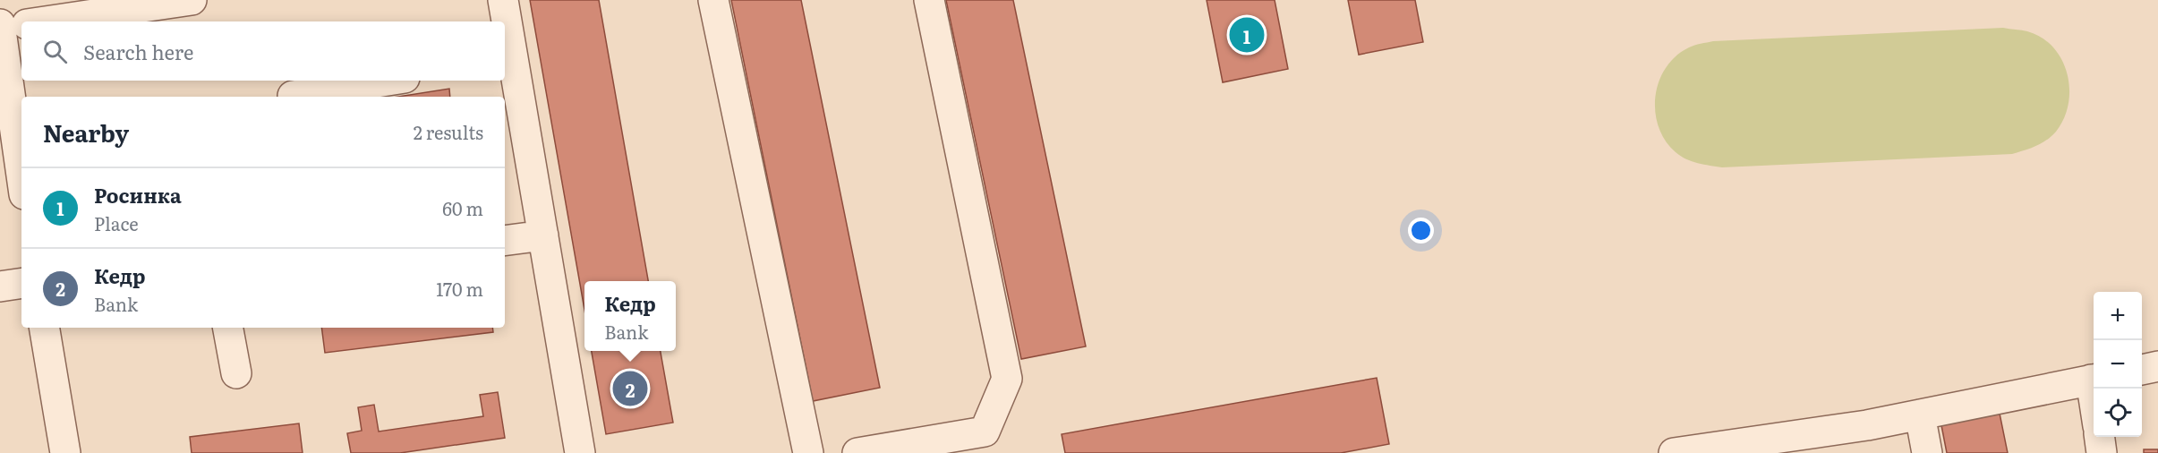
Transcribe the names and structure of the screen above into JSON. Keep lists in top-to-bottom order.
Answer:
{
  "page": {
    "pins": ["1", "2"],
    "search": "Search here",
    "heading": ["Nearby", "2 results"],
    "list": [
      {
        "mark": "1",
        "name": "Росинка",
        "note": "Place",
        "value": "60 m"
      },
      {
        "mark": "2",
        "name": "Кедр",
        "note": "Bank",
        "value": "170 m"
      }
    ],
    "popup": ["Кедр", "Bank"],
    "map_buttons": ["+", "−"]
  }
}
